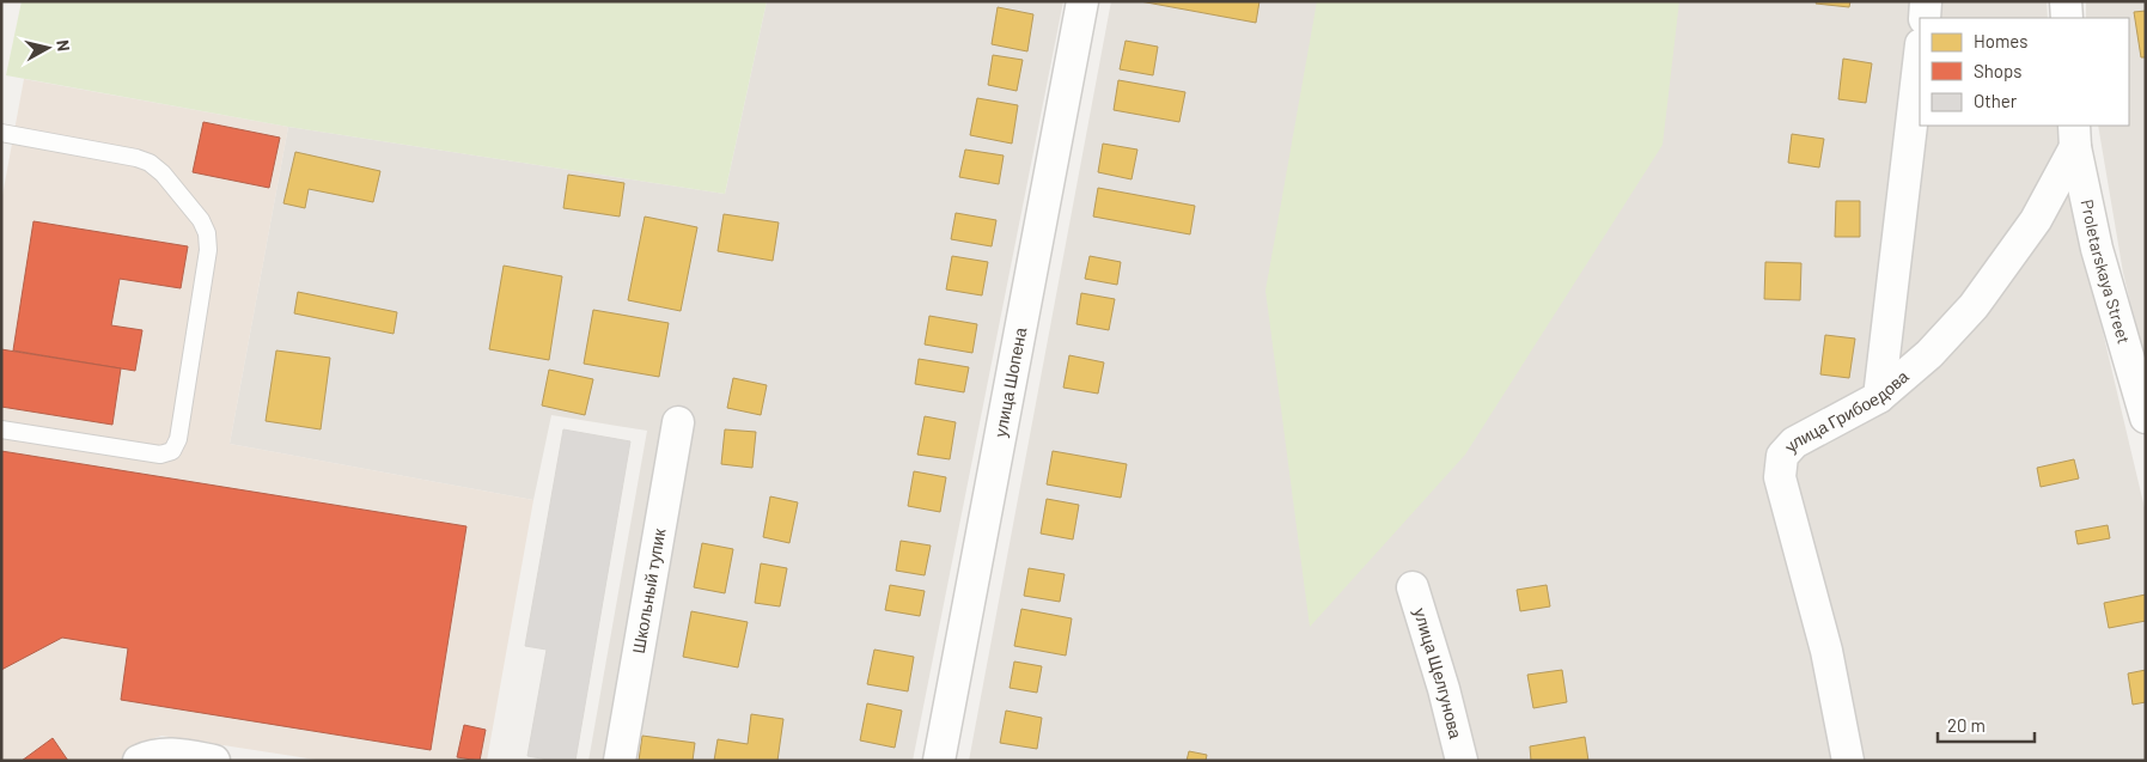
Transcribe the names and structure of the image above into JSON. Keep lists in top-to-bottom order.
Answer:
{
  "streets": {
    "street": [
      "Proletarskaya Street",
      "улица Шопена",
      "улица Грибоедова",
      "Школьный тупик",
      "улица Щелгунова"
    ]
  },
  "crossings": [
    ["Proletarskaya Street", "улица Грибоедова"]
  ],
  "legend": ["Homes", "Shops", "Other"],
  "scale_bar": "20 m",
  "north": "right"
}
